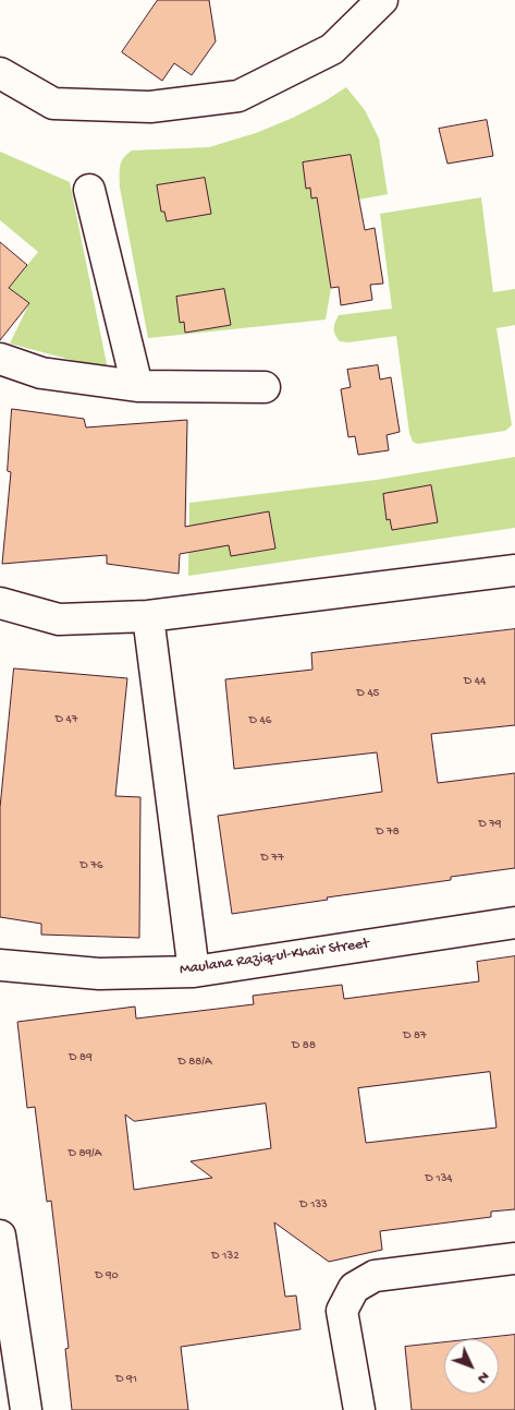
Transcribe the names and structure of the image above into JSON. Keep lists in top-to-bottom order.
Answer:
{
  "streets": {
    "street": ["Maulana Raziq-ul-Khair Street"]
  },
  "house_numbers": [
    "D 44",
    "D 45",
    "D 47",
    "D 46",
    "D 79",
    "D 78",
    "D 77",
    "D 76",
    "D 87",
    "D 88",
    "D 89",
    "D 88/A",
    "D 89/A",
    "D 134",
    "D 133",
    "D 132",
    "D 90",
    "D 91"
  ],
  "north": "bottom right"
}
